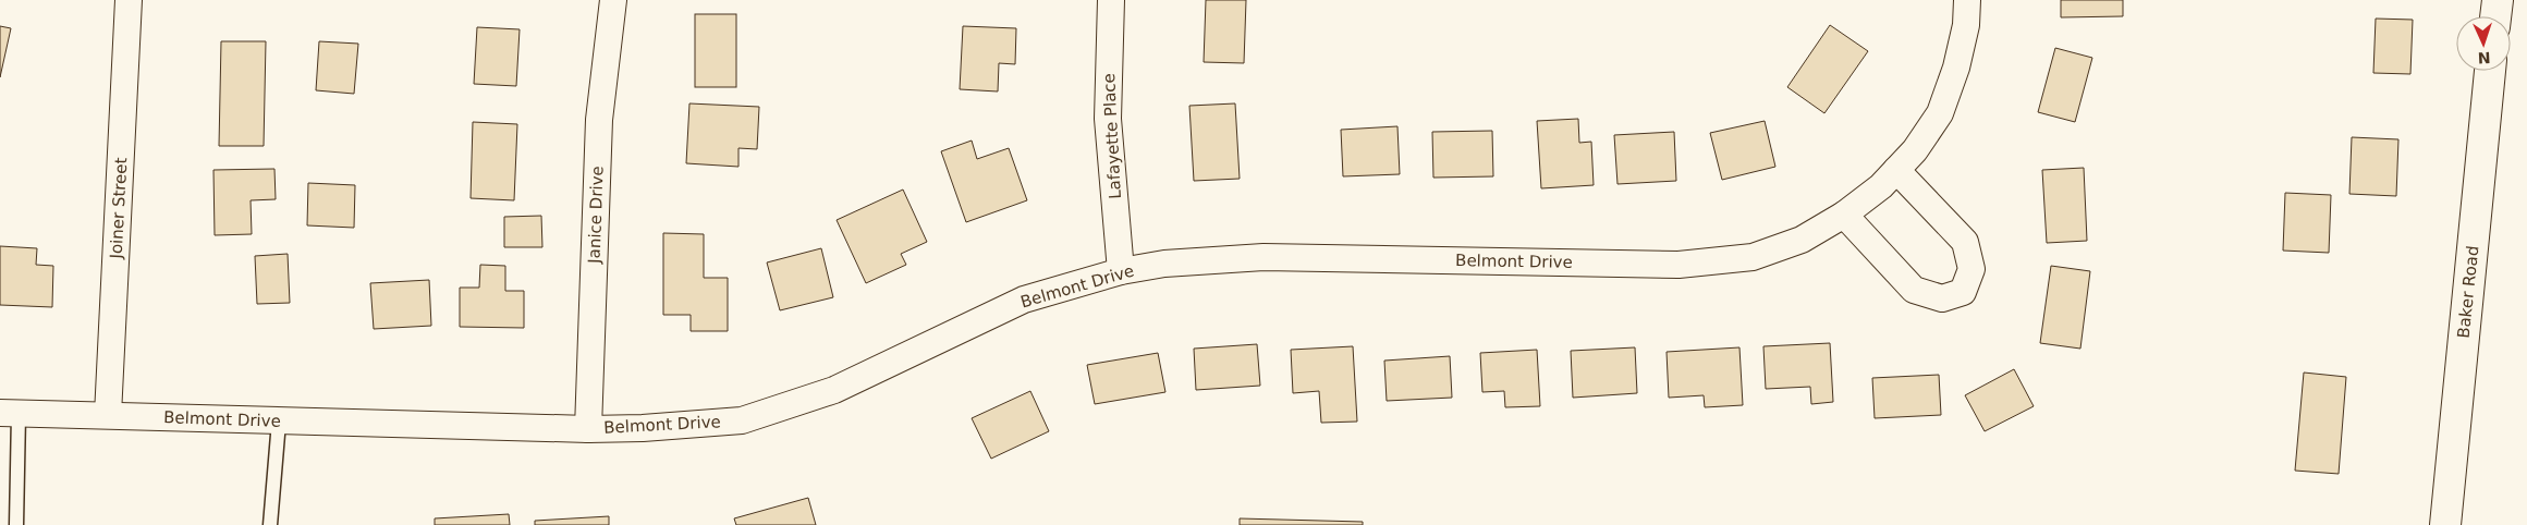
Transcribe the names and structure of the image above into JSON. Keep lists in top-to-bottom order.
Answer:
{
  "streets": {
    "street": [
      "Lafayette Place",
      "Joiner Street",
      "Janice Drive",
      "Belmont Drive",
      "Baker Road"
    ]
  },
  "crossings": [
    ["Lafayette Place", "Belmont Drive"],
    ["Joiner Street", "Belmont Drive"],
    ["Janice Drive", "Belmont Drive"]
  ],
  "north": "bottom"
}
